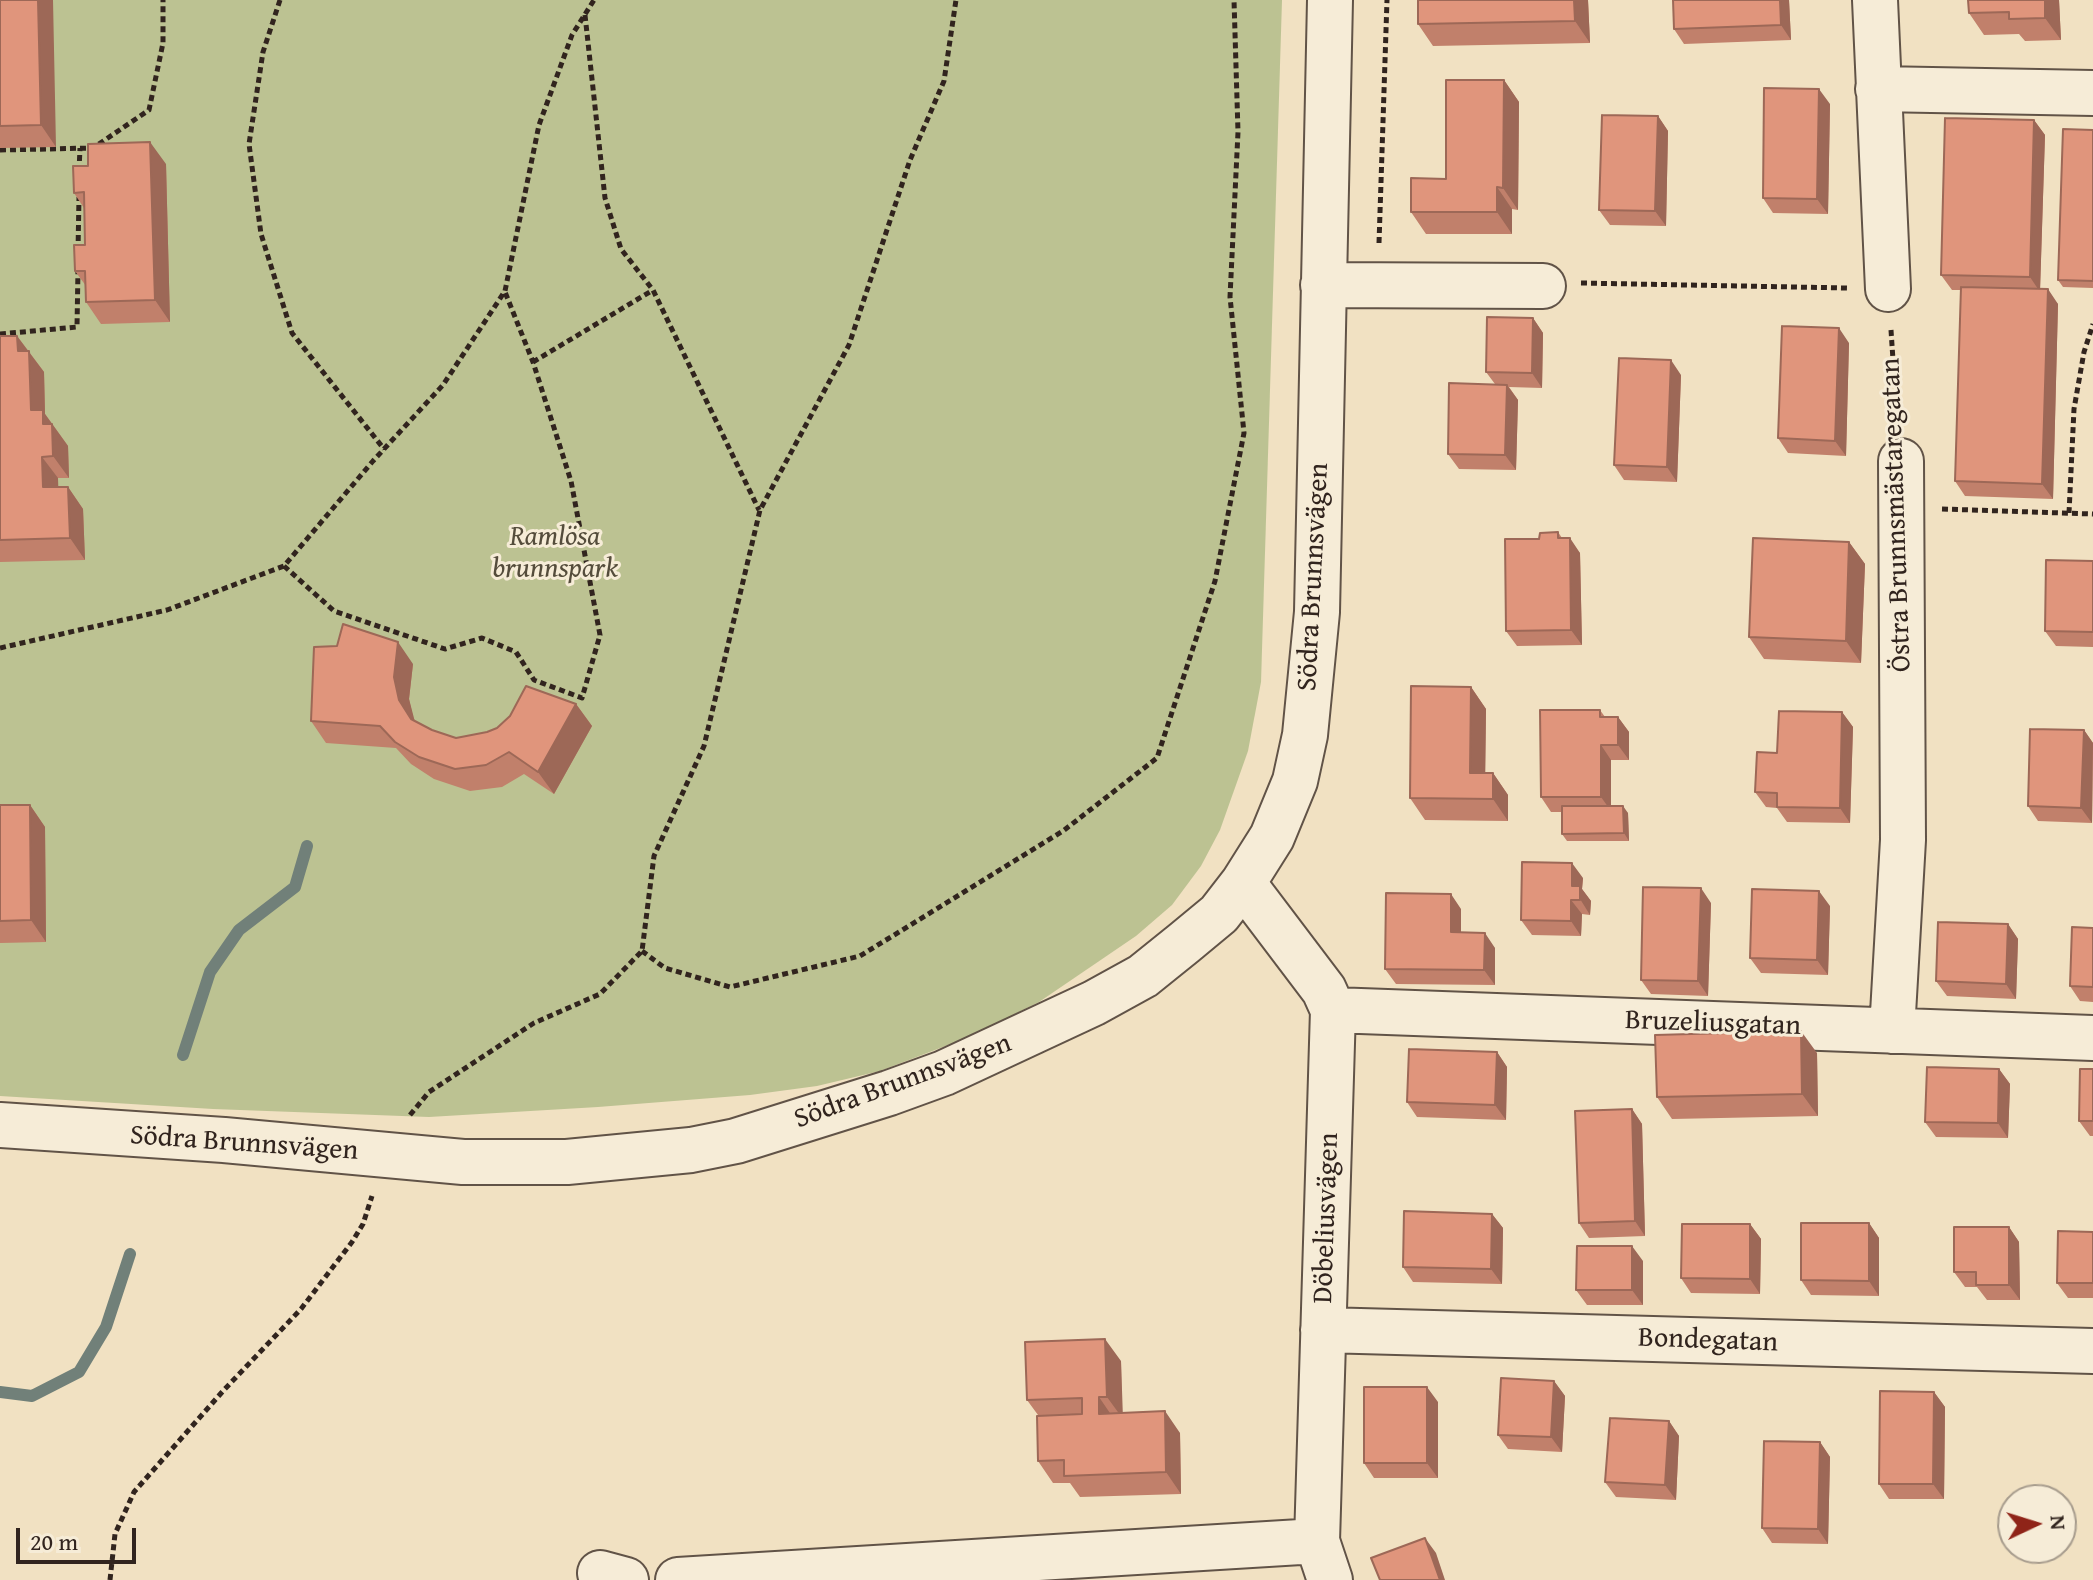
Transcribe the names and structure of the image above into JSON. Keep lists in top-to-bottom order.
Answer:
{
  "streets": {
    "street": [
      "Östra Brunnsmästaregatan",
      "Södra Brunnsvägen",
      "Bruzeliusgatan",
      "Döbeliusvägen",
      "Bondegatan"
    ]
  },
  "crossings": [
    ["Östra Brunnsmästaregatan", "Bruzeliusgatan"],
    ["Bruzeliusgatan", "Döbeliusvägen"],
    ["Döbeliusvägen", "Bondegatan"]
  ],
  "parks": ["Ramlösa brunnspark"],
  "scale_bar": "20 m",
  "north": "right"
}
